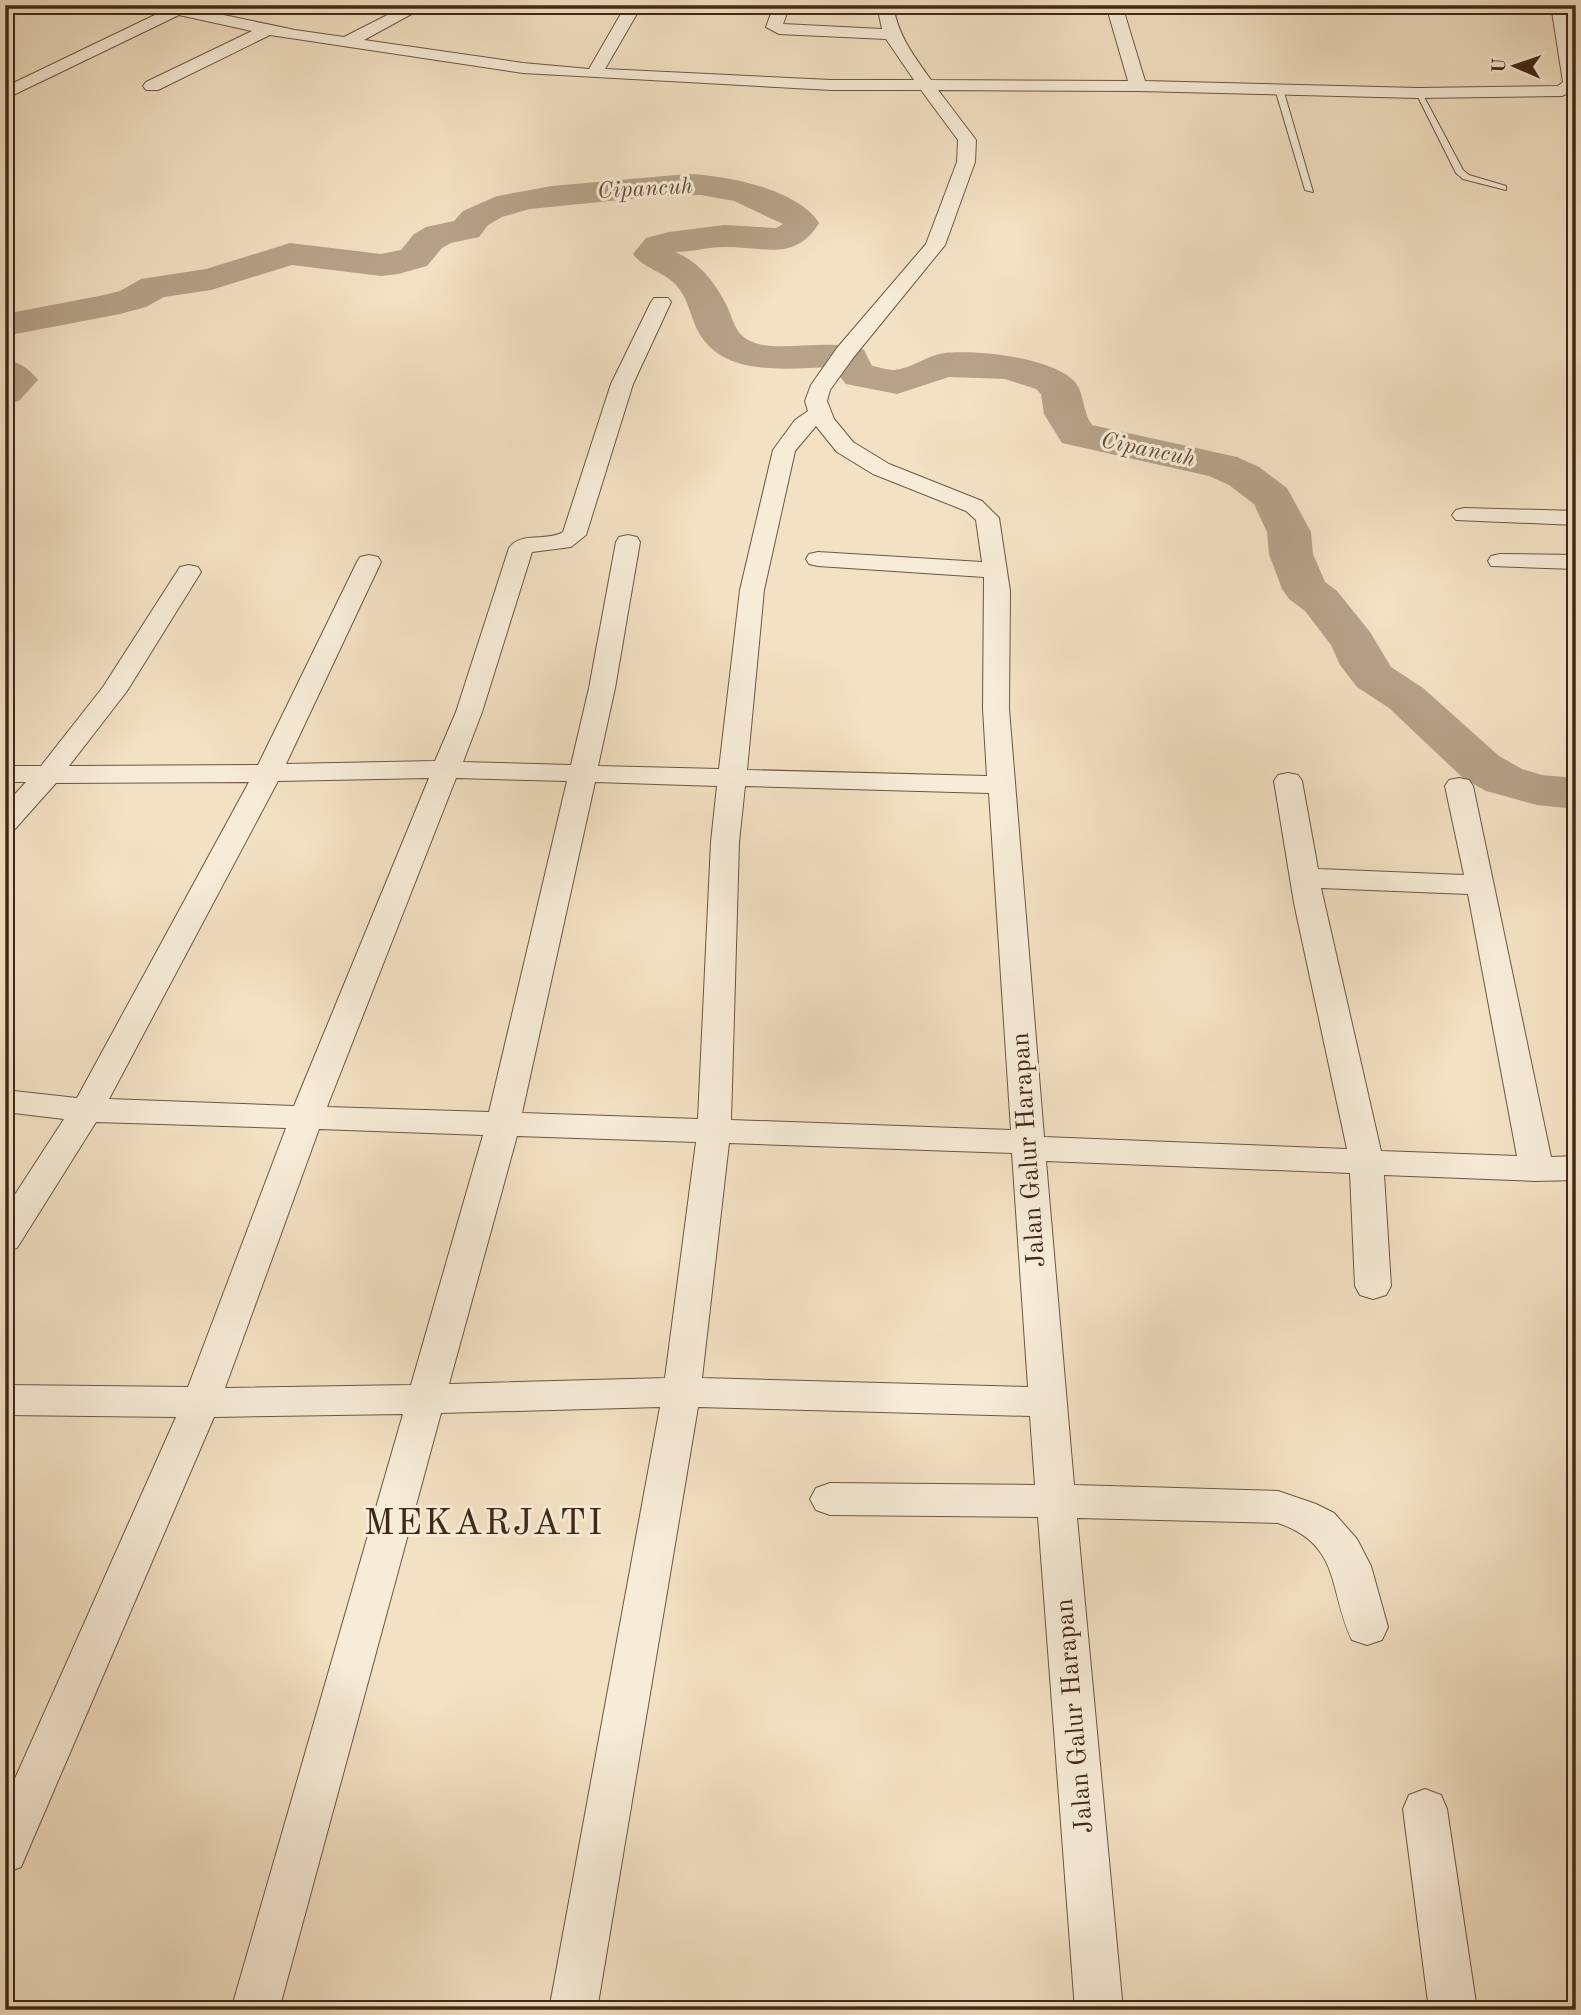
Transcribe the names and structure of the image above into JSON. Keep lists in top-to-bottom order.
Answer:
{
  "streets": {
    "street": ["Jalan Galur Harapan"]
  },
  "districts": ["MEKARJATI"],
  "water": ["Cipancuh"],
  "north": "left"
}
